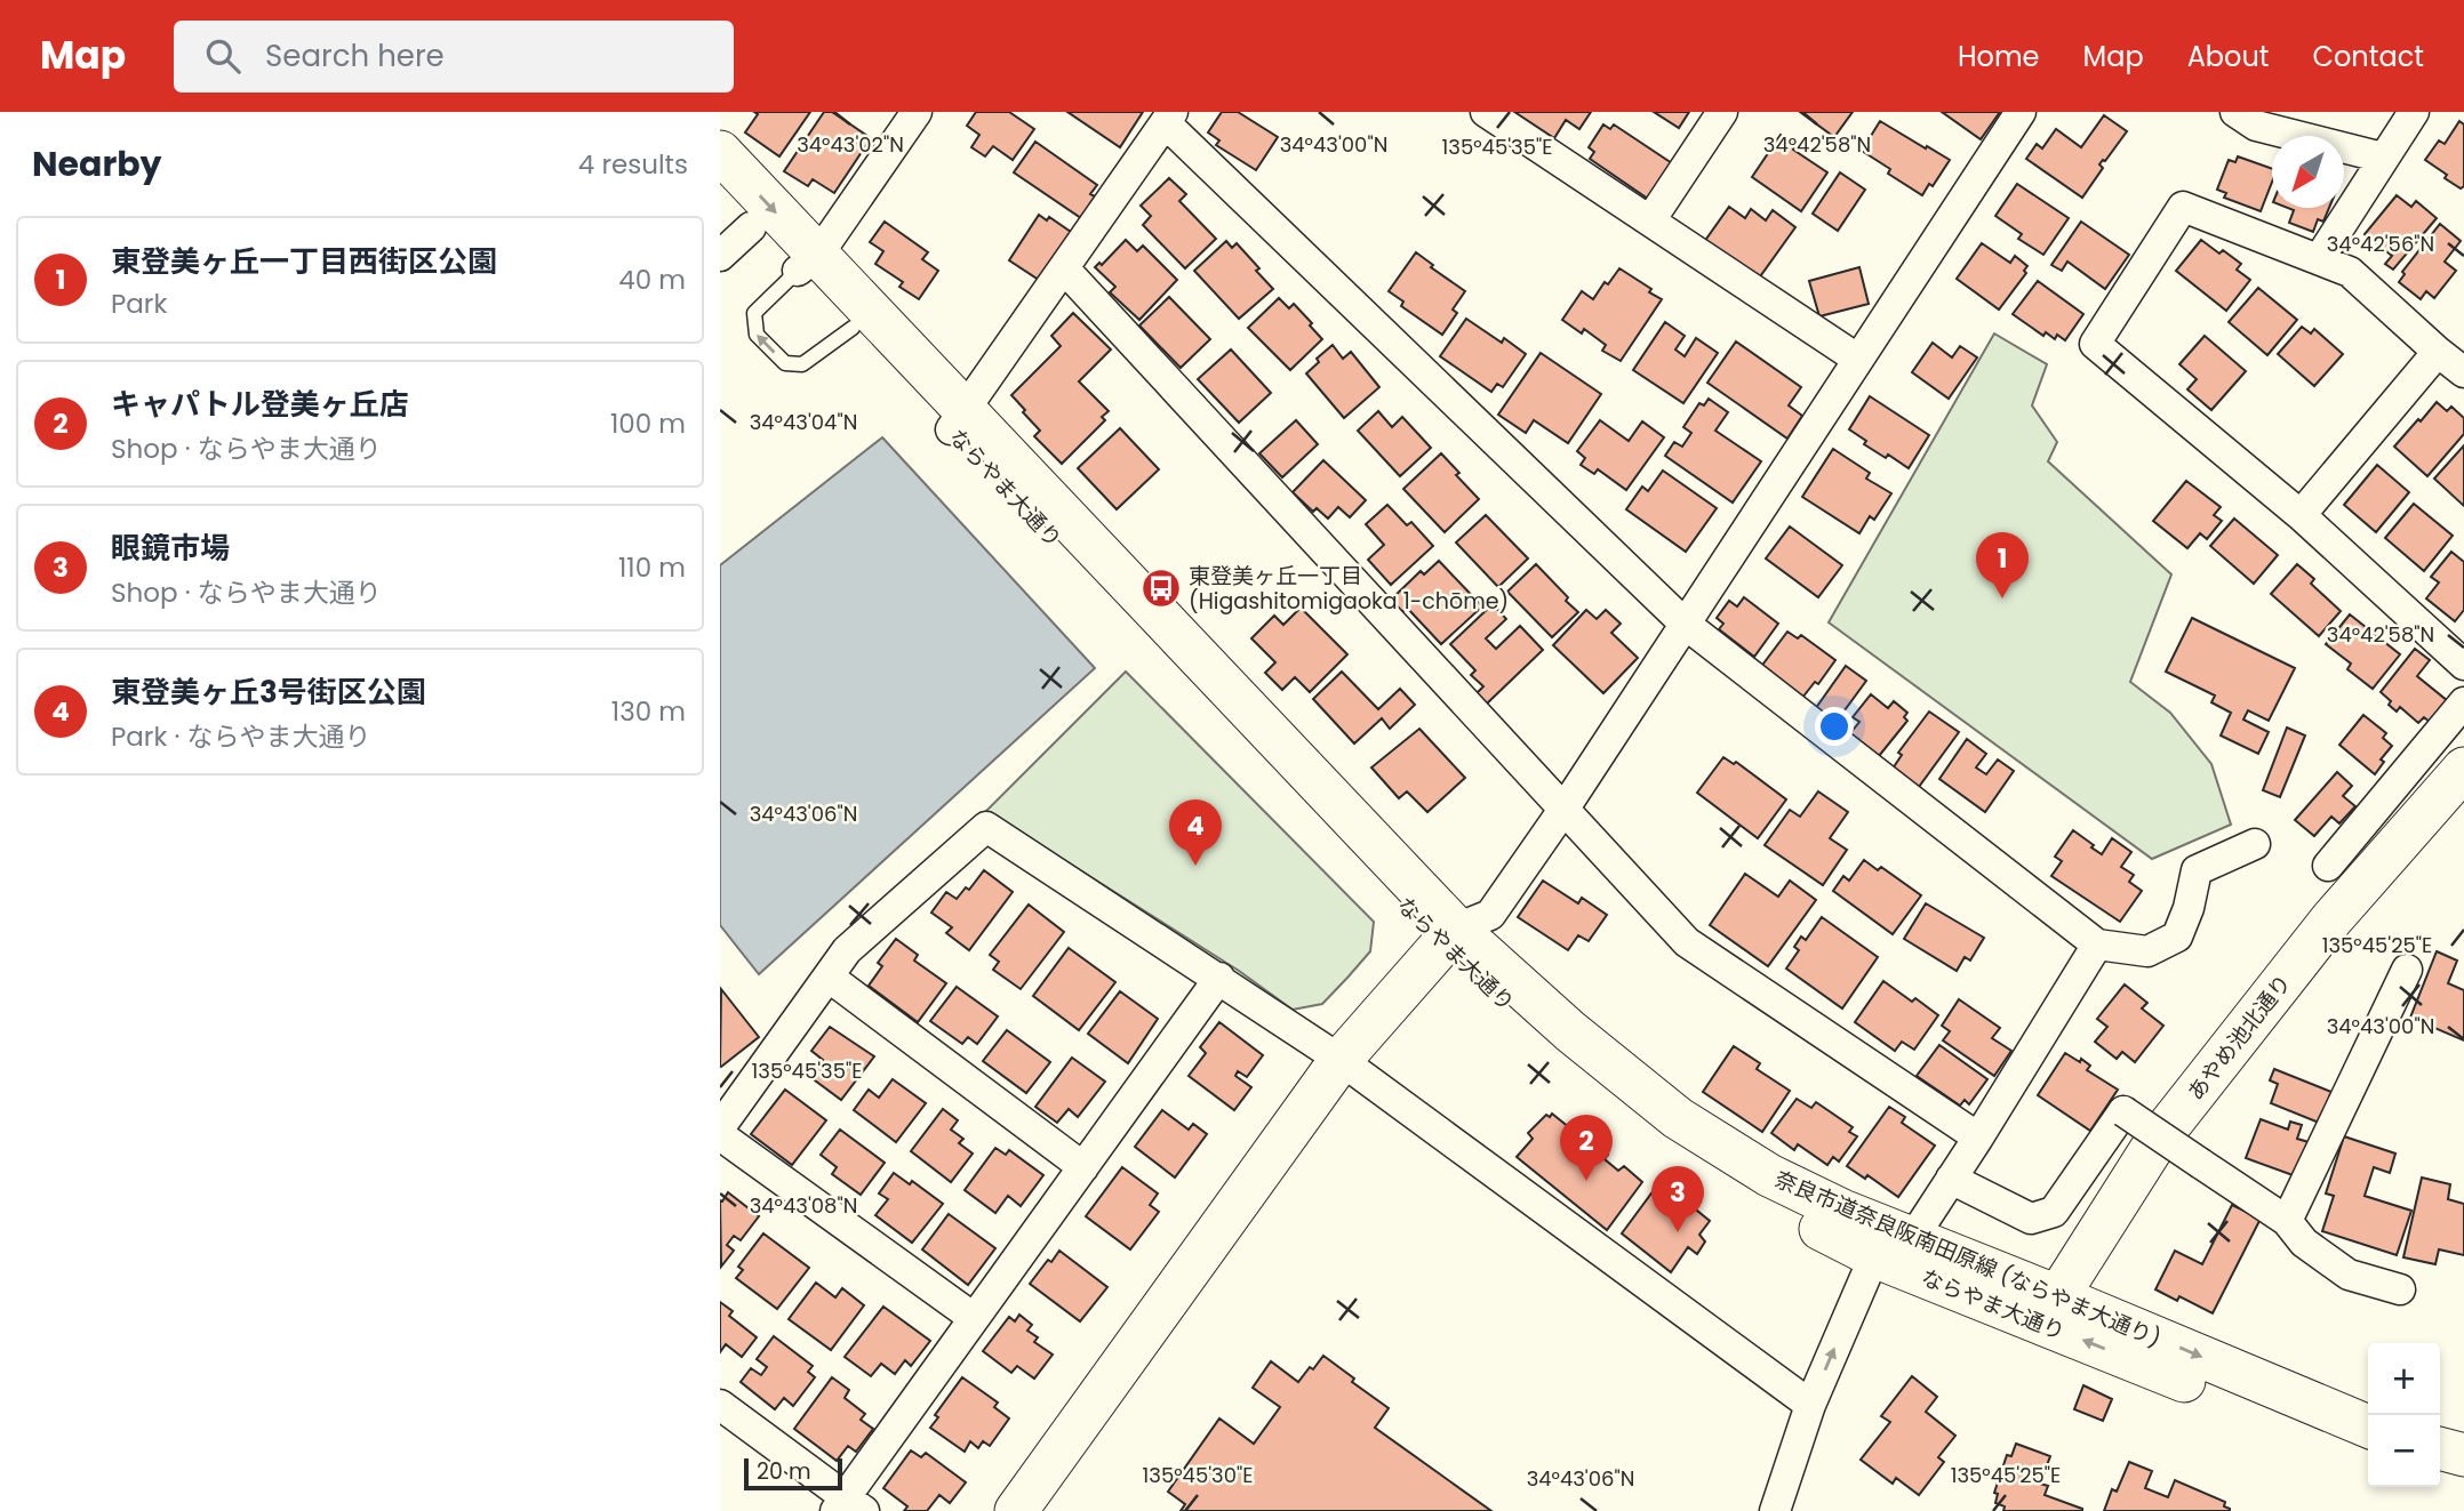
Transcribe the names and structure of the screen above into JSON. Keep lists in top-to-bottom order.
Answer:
{
  "streets": {
    "street": ["ならやま大通り", "あやめ池北通り", "奈良市道奈良阪南田原線 (ならやま大通り)"]
  },
  "crossings": [
    ["ならやま大通り", "あやめ池北通り"],
    ["ならやま大通り", "奈良市道奈良阪南田原線 (ならやま大通り)"],
    ["あやめ池北通り", "奈良市道奈良阪南田原線 (ならやま大通り)"]
  ],
  "places": {
    "bus stop": ["東登美ヶ丘一丁目 (Higashitomigaoka 1-chōme)"]
  },
  "scale_bar": "20 m",
  "north": "bottom left",
  "page": {
    "header": "Map",
    "search": "Search here",
    "nav": [
      "Home",
      "Map",
      "About",
      "Contact"
    ],
    "heading": ["Nearby", "4 results"],
    "list": [
      {
        "mark": "1",
        "name": "東登美ヶ丘一丁目西街区公園",
        "note": "Park",
        "value": "40 m"
      },
      {
        "mark": "2",
        "name": "キャパトル登美ヶ丘店",
        "note": "Shop · ならやま大通り",
        "value": "100 m"
      },
      {
        "mark": "3",
        "name": "眼鏡市場",
        "note": "Shop · ならやま大通り",
        "value": "110 m"
      },
      {
        "mark": "4",
        "name": "東登美ヶ丘3号街区公園",
        "note": "Park · ならやま大通り",
        "value": "130 m"
      }
    ],
    "pins": [
      "1",
      "4",
      "2",
      "3"
    ],
    "map_buttons": ["+", "−"],
    "scale": "20 m"
  },
  "coordinates": [
    "34°43'02\"N",
    "34°43'00\"N",
    "34°42'58\"N",
    "135°45'35\"E",
    "34°42'56\"N",
    "34°43'04\"N",
    "34°43'06\"N",
    "135°45'25\"E",
    "34°43'08\"N",
    "135°45'30\"E"
  ]
}
